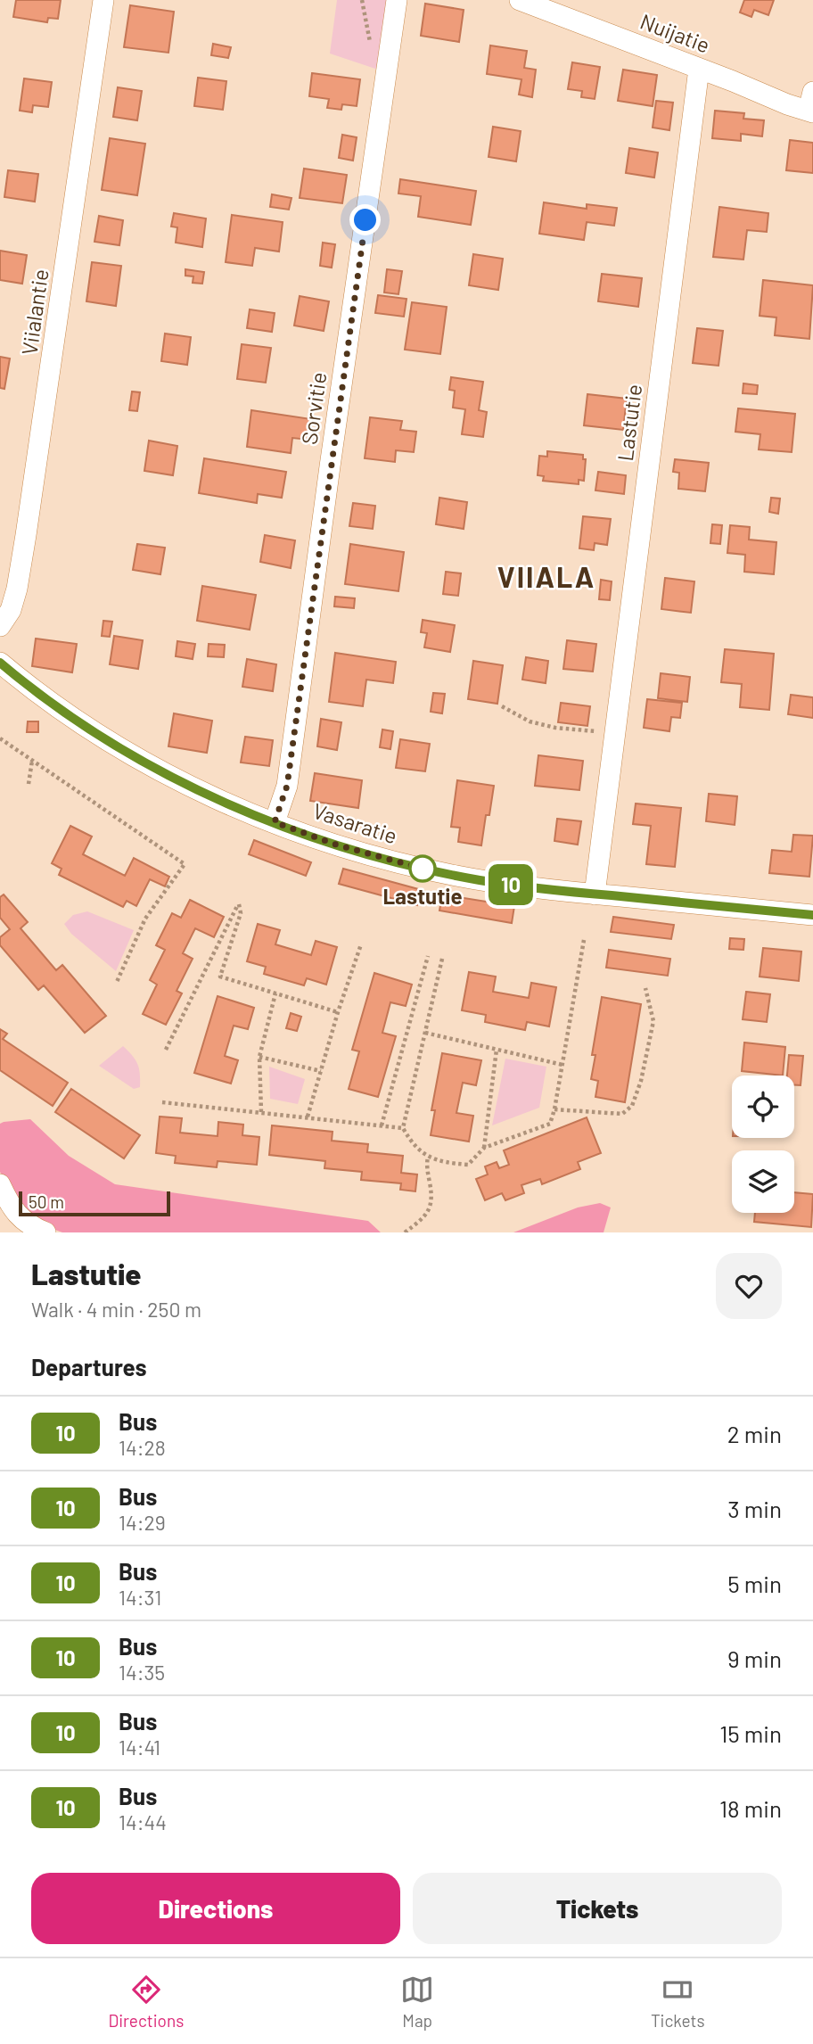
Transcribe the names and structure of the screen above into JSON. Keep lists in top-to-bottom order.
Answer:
{
  "streets": {
    "street": [
      "Nuijatie",
      "Viialantie",
      "Sorvitie",
      "Lastutie",
      "Vasaratie"
    ]
  },
  "crossings": [
    ["Nuijatie", "Lastutie"],
    ["Sorvitie", "Vasaratie"],
    ["Lastutie", "Vasaratie"]
  ],
  "districts": ["VIIALA"],
  "places": ["Lastutie"],
  "lines": ["bus line 10"],
  "scale_bar": "50 m",
  "page": {
    "on_map": "10",
    "scale": "50 m",
    "heading": [
      ["Lastutie", "Walk · 4 min · 250 m"],
      "Departures"
    ],
    "list": [
      {
        "mark": "10",
        "name": "Bus",
        "note": "14:28",
        "value": "2 min"
      },
      {
        "mark": "10",
        "name": "Bus",
        "note": "14:29",
        "value": "3 min"
      },
      {
        "mark": "10",
        "name": "Bus",
        "note": "14:31",
        "value": "5 min"
      },
      {
        "mark": "10",
        "name": "Bus",
        "note": "14:35",
        "value": "9 min"
      },
      {
        "mark": "10",
        "name": "Bus",
        "note": "14:41",
        "value": "15 min"
      },
      {
        "mark": "10",
        "name": "Bus",
        "note": "14:44",
        "value": "18 min"
      }
    ],
    "buttons": ["Directions", "Tickets"],
    "tabs": ["Directions", "Map", "Tickets"]
  }
}
